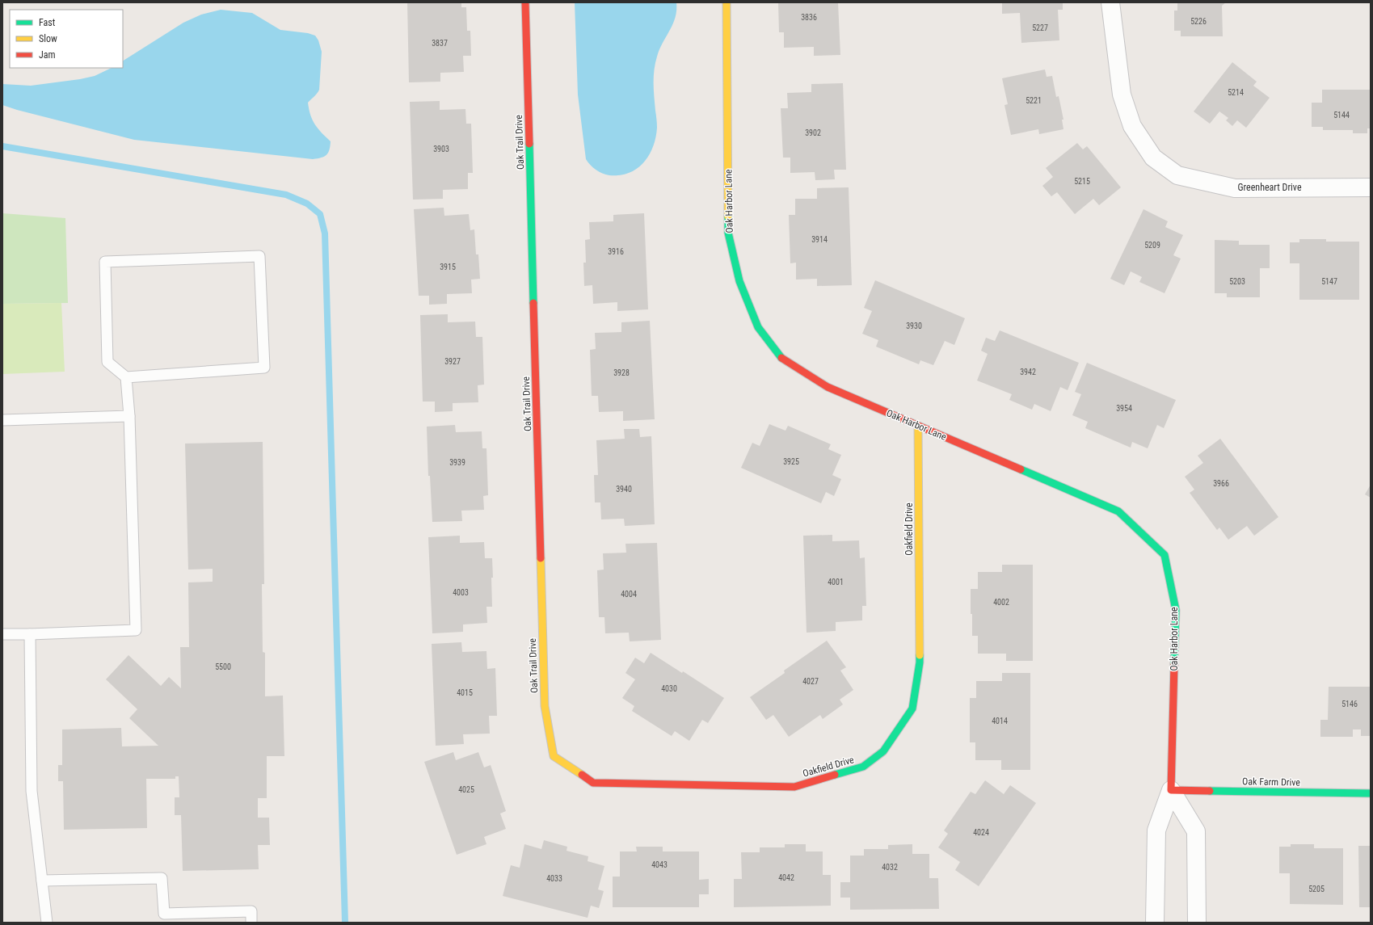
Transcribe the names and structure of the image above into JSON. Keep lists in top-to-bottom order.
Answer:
{
  "streets": {
    "street": [
      "Oak Trail Drive",
      "Greenheart Drive",
      "Oak Harbor Lane",
      "Oakfield Drive",
      "Oak Farm Drive"
    ]
  },
  "crossings": [
    ["Oak Trail Drive", "Oakfield Drive"],
    ["Oak Harbor Lane", "Oakfield Drive"],
    ["Oak Harbor Lane", "Oak Farm Drive"]
  ],
  "house_numbers": [
    "3836",
    "5226",
    "5227",
    "3837",
    "5214",
    "5221",
    "5144",
    "3902",
    "3903",
    "5215",
    "3914",
    "5209",
    "3916",
    "3915",
    "5203",
    "5147",
    "3930",
    "3927",
    "3942",
    "3928",
    "3954",
    "3925",
    "3939",
    "3966",
    "3940",
    "4001",
    "4003",
    "4004",
    "4002",
    "5500",
    "4027",
    "4030",
    "4015",
    "5146",
    "4014",
    "4025",
    "4024",
    "4043",
    "4032",
    "4042",
    "4033",
    "5205"
  ],
  "legend": ["Fast", "Slow", "Jam"]
}
